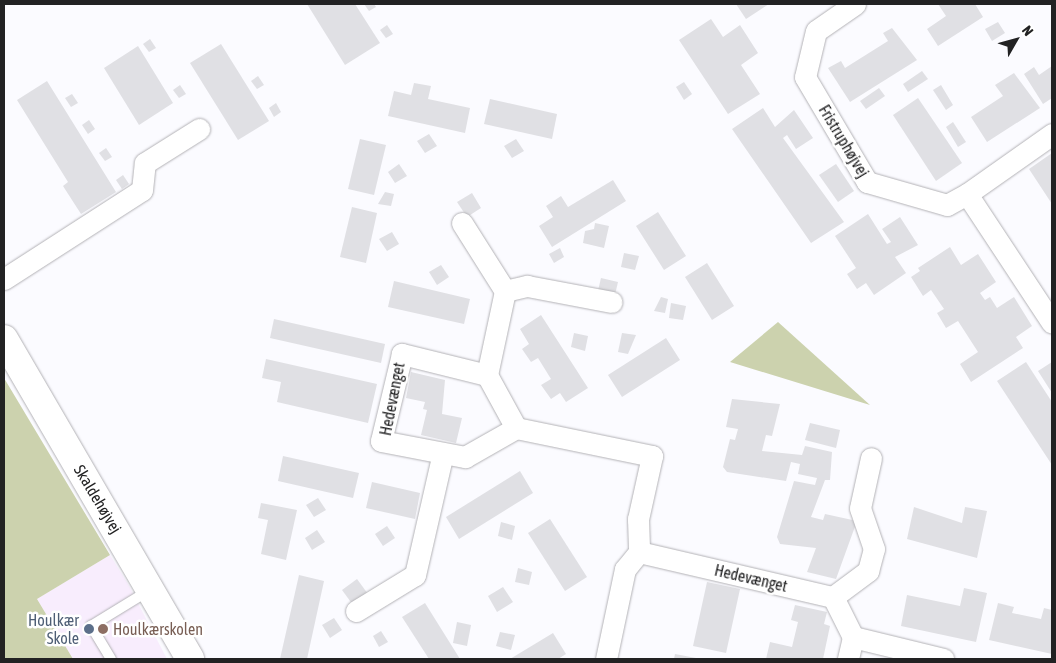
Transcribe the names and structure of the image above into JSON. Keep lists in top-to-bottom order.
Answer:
{
  "streets": {
    "street": ["Fristruphøjvej", "Hedevænget", "Skaldehøjvej"]
  },
  "places": ["Houlkær Skole", "Houlkærskolen"],
  "north": "top right"
}
